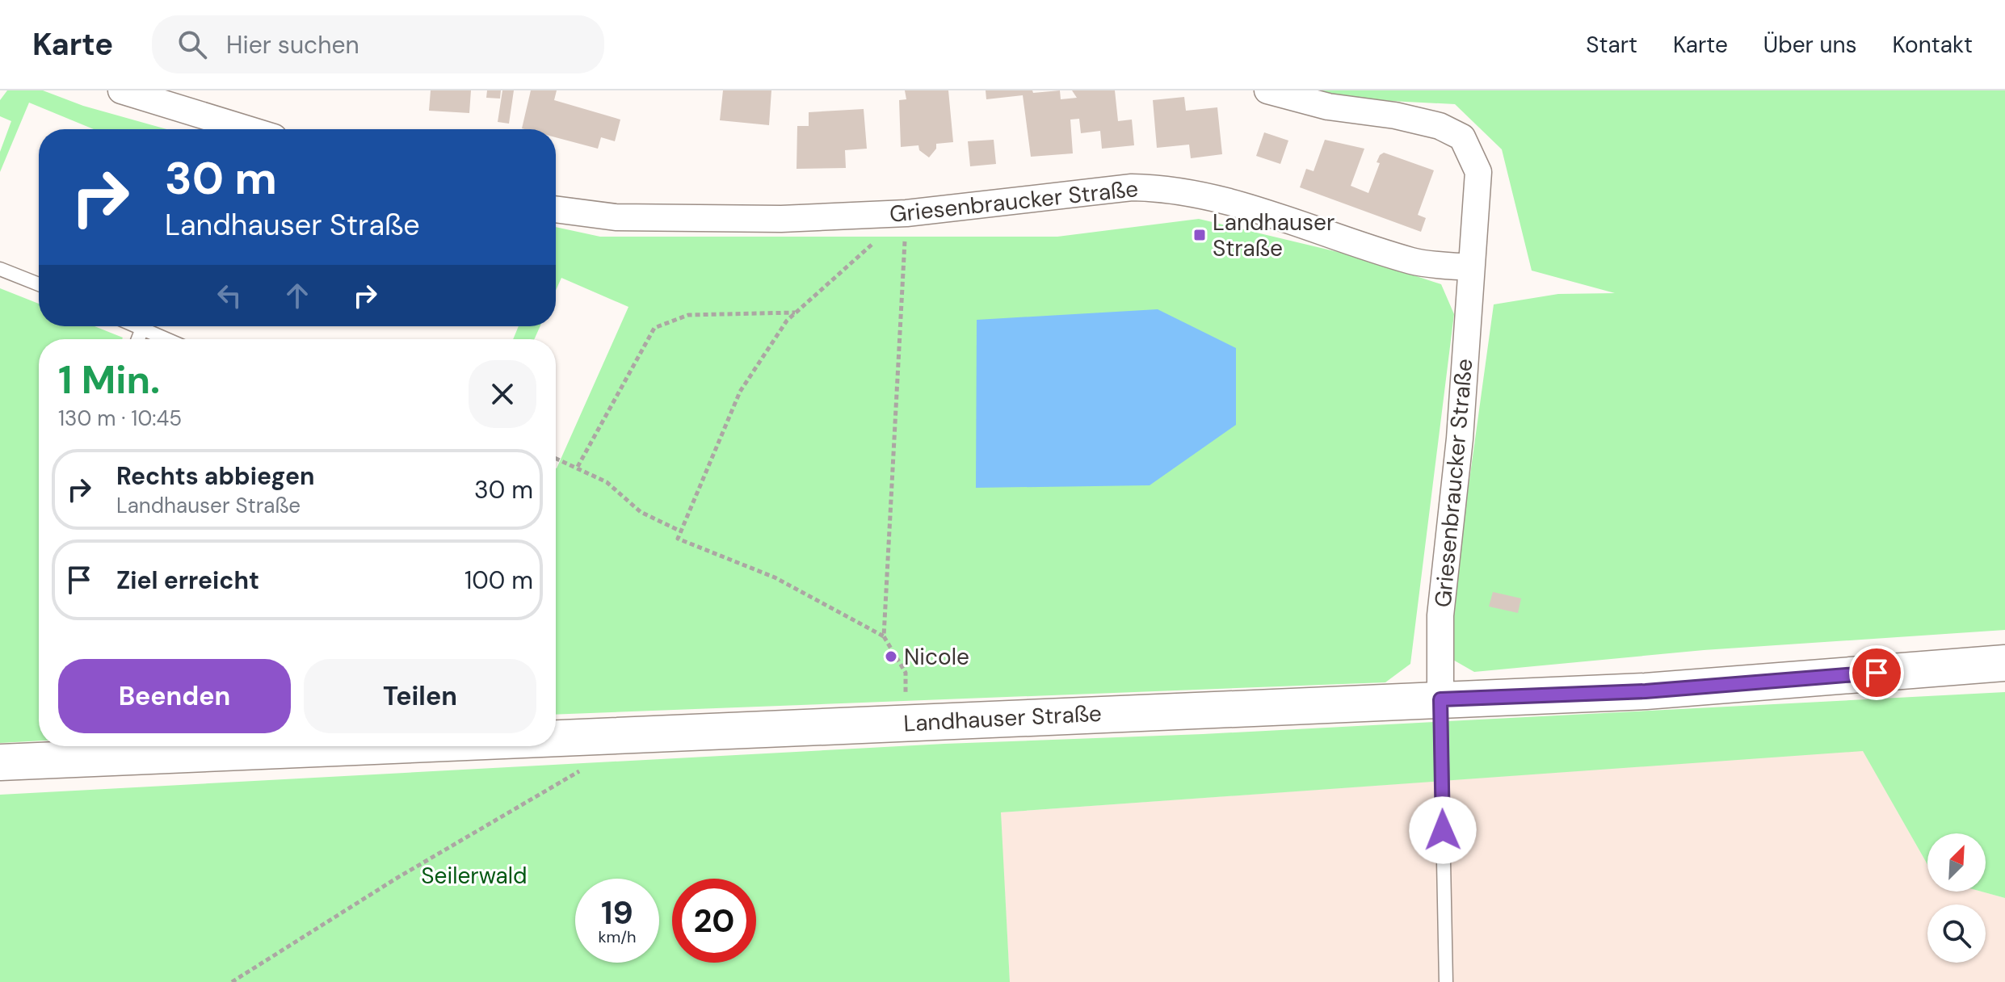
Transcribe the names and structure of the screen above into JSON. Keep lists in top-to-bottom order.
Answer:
{
  "streets": {
    "main road": ["Landhauser Straße"],
    "street": ["Griesenbraucker Straße"]
  },
  "crossings": [
    ["Griesenbraucker Straße", "Landhauser Straße"]
  ],
  "parks": ["Seilerwald"],
  "places": {
    "transit": ["Landhauser Straße"],
    "other": ["Nicole"]
  },
  "north": "top right",
  "page": {
    "header": "Karte",
    "search": "Hier suchen",
    "nav": [
      "Start",
      "Karte",
      "Über uns",
      "Kontakt"
    ],
    "turn": ["30 m", "Landhauser Straße"],
    "heading": ["1 Min.", "130 m · 10:45"],
    "list": [
      {
        "name": "Rechts abbiegen",
        "note": "Landhauser Straße",
        "value": "30 m"
      },
      {
        "name": "Ziel erreicht",
        "value": "100 m"
      }
    ],
    "buttons": ["Beenden", "Teilen"],
    "speed": "19 km/h",
    "limit": "20"
  }
}
